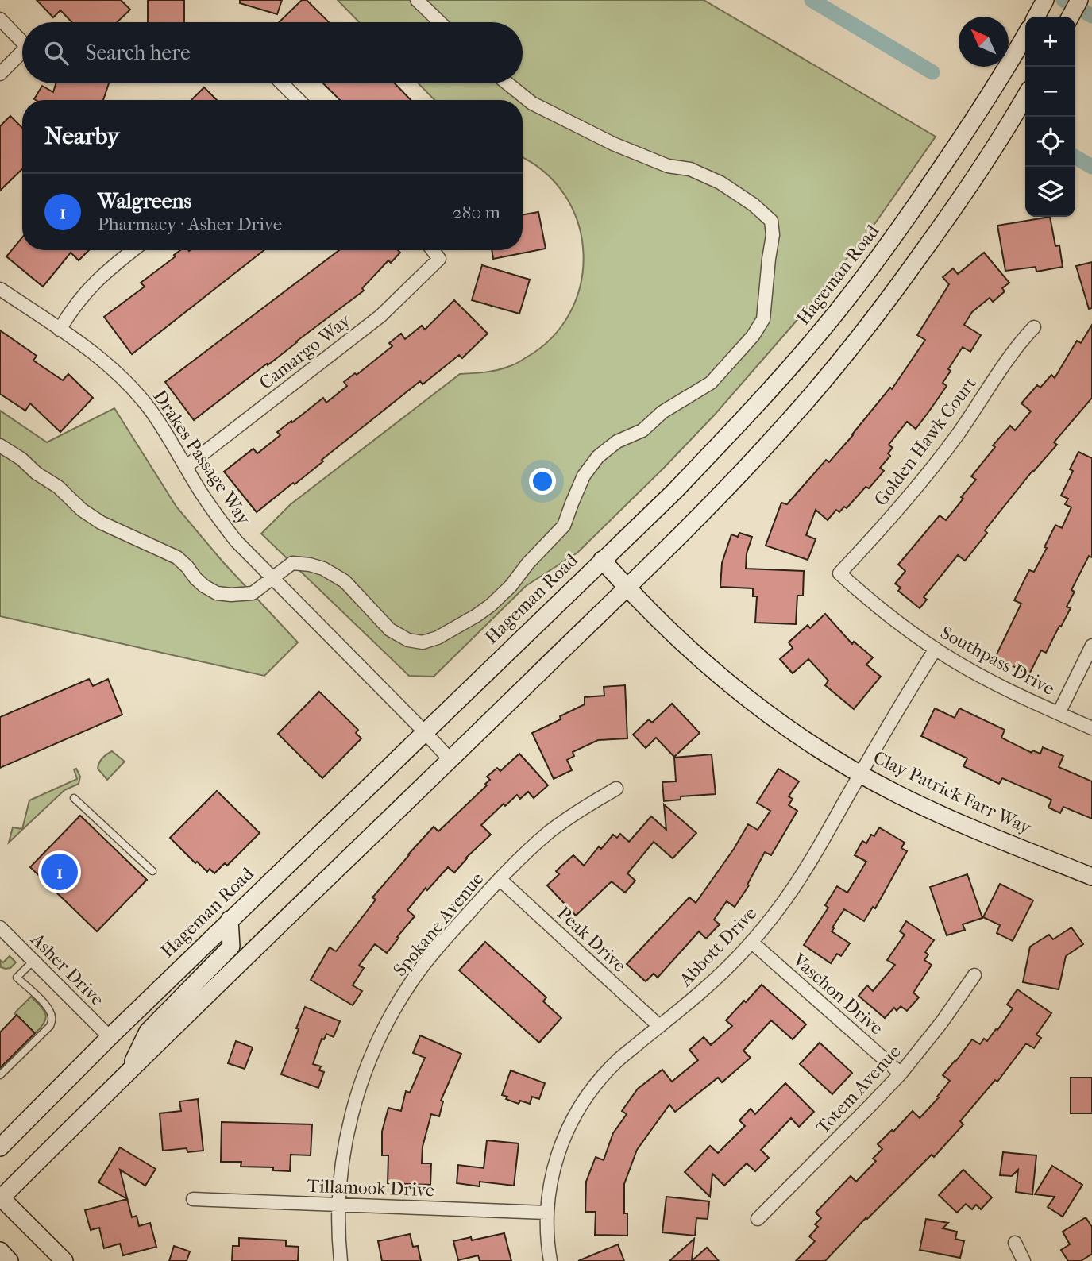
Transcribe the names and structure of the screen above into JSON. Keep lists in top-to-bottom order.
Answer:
{
  "streets": {
    "main road": ["Hageman Road", "Clay Patrick Farr Way"],
    "street": [
      "Camargo Way",
      "Golden Hawk Court",
      "Drakes Passage Way",
      "Southpass Drive",
      "Spokane Avenue",
      "Peak Drive",
      "Abbott Drive",
      "Asher Drive",
      "Vaschon Drive",
      "Totem Avenue",
      "Tillamook Drive"
    ]
  },
  "crossings": [
    ["Hageman Road", "Drakes Passage Way"],
    ["Hageman Road", "Clay Patrick Farr Way"],
    ["Hageman Road", "Asher Drive"],
    ["Camargo Way", "Drakes Passage Way"],
    ["Golden Hawk Court", "Southpass Drive"],
    ["Southpass Drive", "Abbott Drive"],
    ["Clay Patrick Farr Way", "Abbott Drive"],
    ["Spokane Avenue", "Peak Drive"],
    ["Spokane Avenue", "Tillamook Drive"],
    ["Peak Drive", "Abbott Drive"],
    ["Abbott Drive", "Vaschon Drive"],
    ["Abbott Drive", "Tillamook Drive"],
    ["Vaschon Drive", "Totem Avenue"]
  ],
  "north": "top left",
  "page": {
    "map_buttons": ["+", "−"],
    "search": "Search here",
    "heading": "Nearby",
    "list": [
      {
        "mark": "1",
        "name": "Walgreens",
        "note": "Pharmacy · Asher Drive",
        "value": "280 m"
      }
    ],
    "pins": "1"
  }
}
